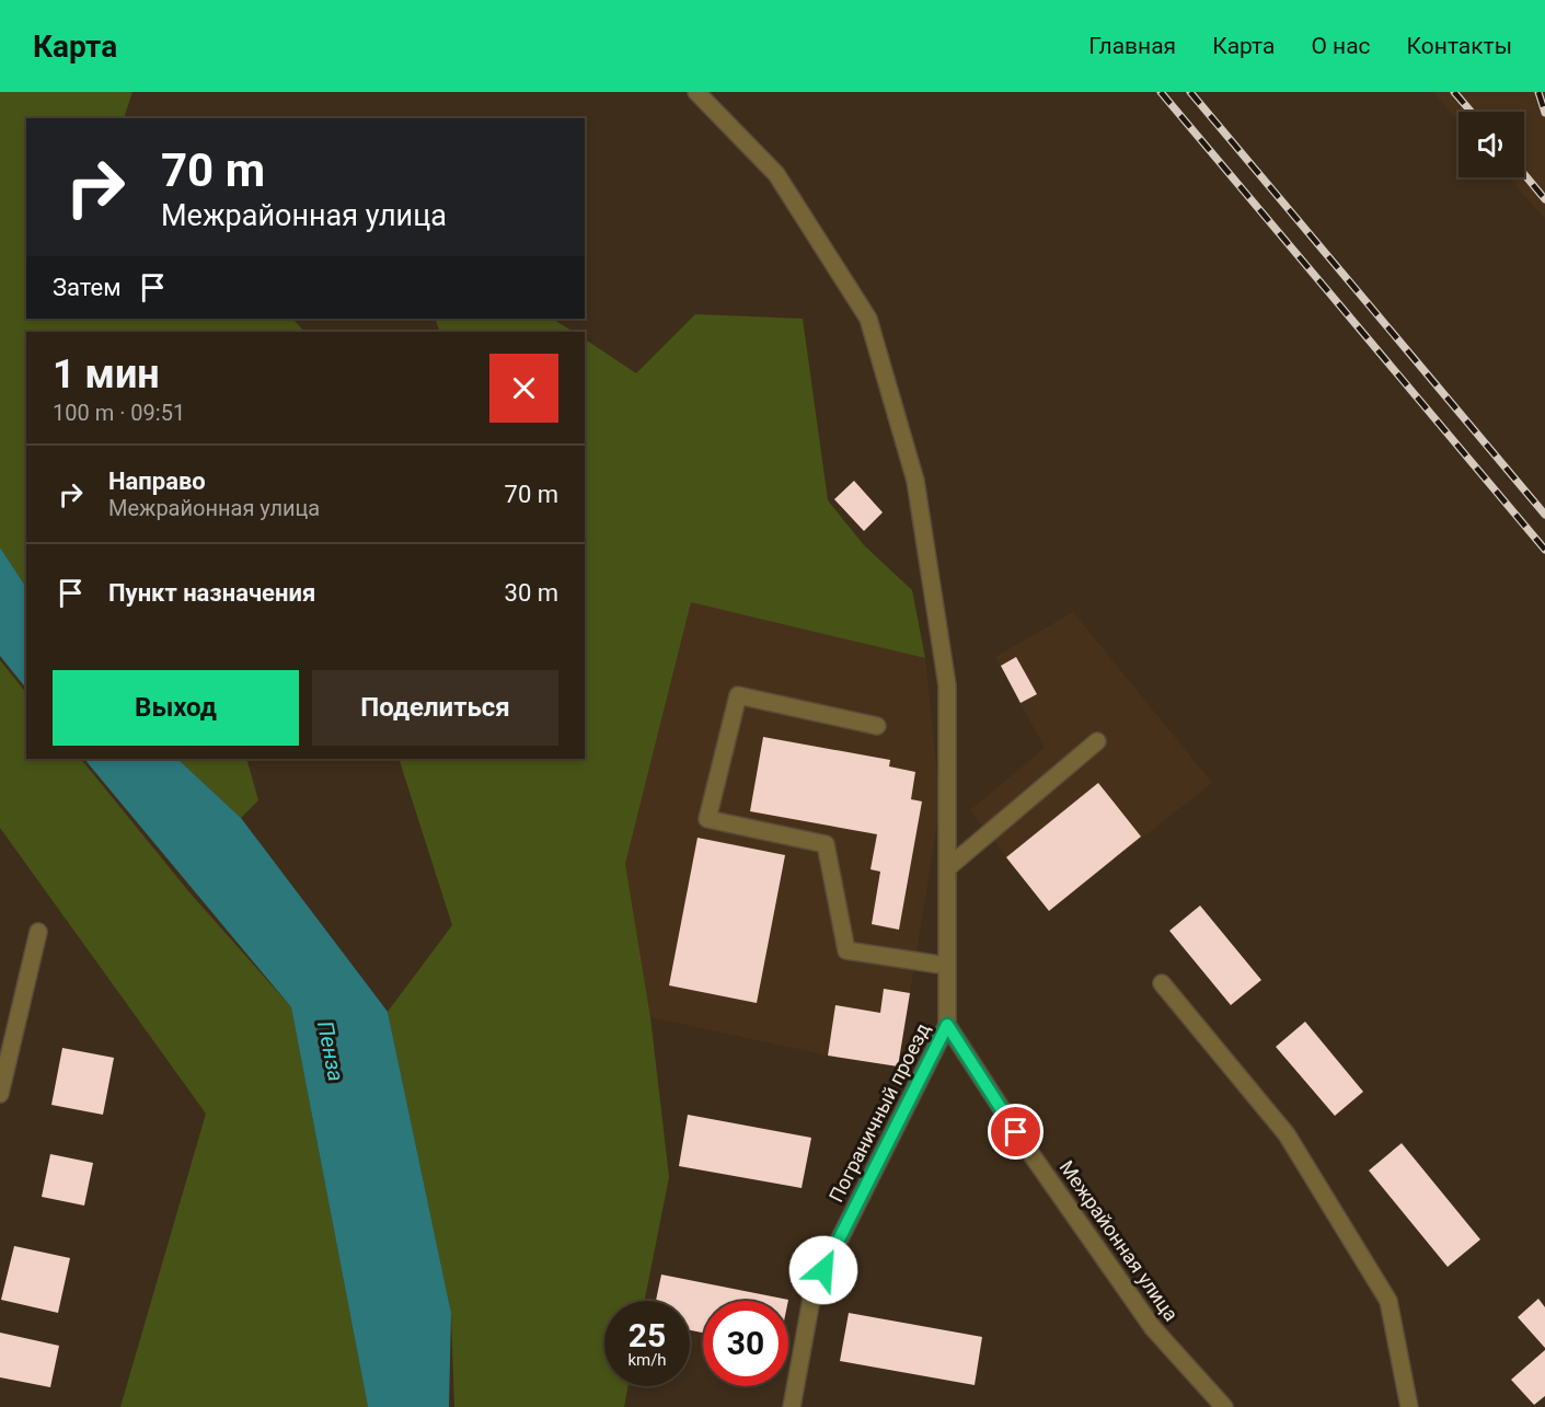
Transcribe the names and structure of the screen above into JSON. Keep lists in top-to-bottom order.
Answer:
{
  "streets": {
    "street": ["Пограничный проезд", "Межрайонная улица"]
  },
  "crossings": [
    ["Пограничный проезд", "Межрайонная улица"]
  ],
  "water": ["Пенза"],
  "page": {
    "header": "Карта",
    "nav": [
      "Главная",
      "Карта",
      "О нас",
      "Контакты"
    ],
    "turn": ["70 m", "Межрайонная улица"],
    "then": "Затем",
    "heading": ["1 мин", "100 m · 09:51"],
    "list": [
      {
        "name": "Направо",
        "note": "Межрайонная улица",
        "value": "70 m"
      },
      {
        "name": "Пункт назначения",
        "value": "30 m"
      }
    ],
    "buttons": ["Выход", "Поделиться"],
    "speed": "25 km/h",
    "limit": "30"
  }
}
